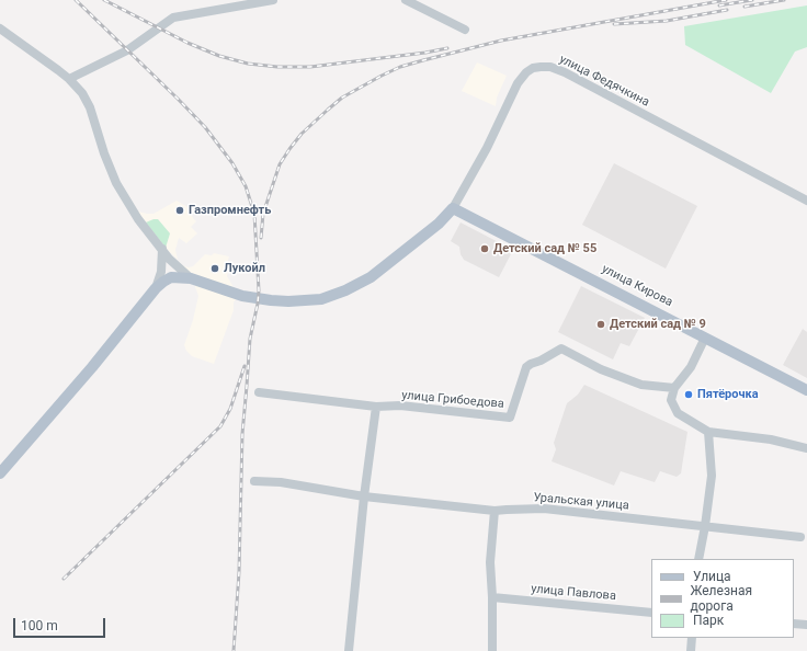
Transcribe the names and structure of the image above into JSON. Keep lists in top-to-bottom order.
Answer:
{
  "streets": {
    "main road": ["улица Кирова"],
    "street": [
      "улица Федячкина",
      "улица Грибоедова",
      "Уральская улица",
      "улица Павлова"
    ]
  },
  "crossings": [
    ["улица Федячкина", "улица Кирова"]
  ],
  "places": [
    "Газпромнефть",
    "Детский сад № 55",
    "Лукойл",
    "Детский сад № 9",
    "Пятёрочка"
  ],
  "legend": ["Улица", "Железная дорога", "Парк"],
  "scale_bar": "100 m"
}
